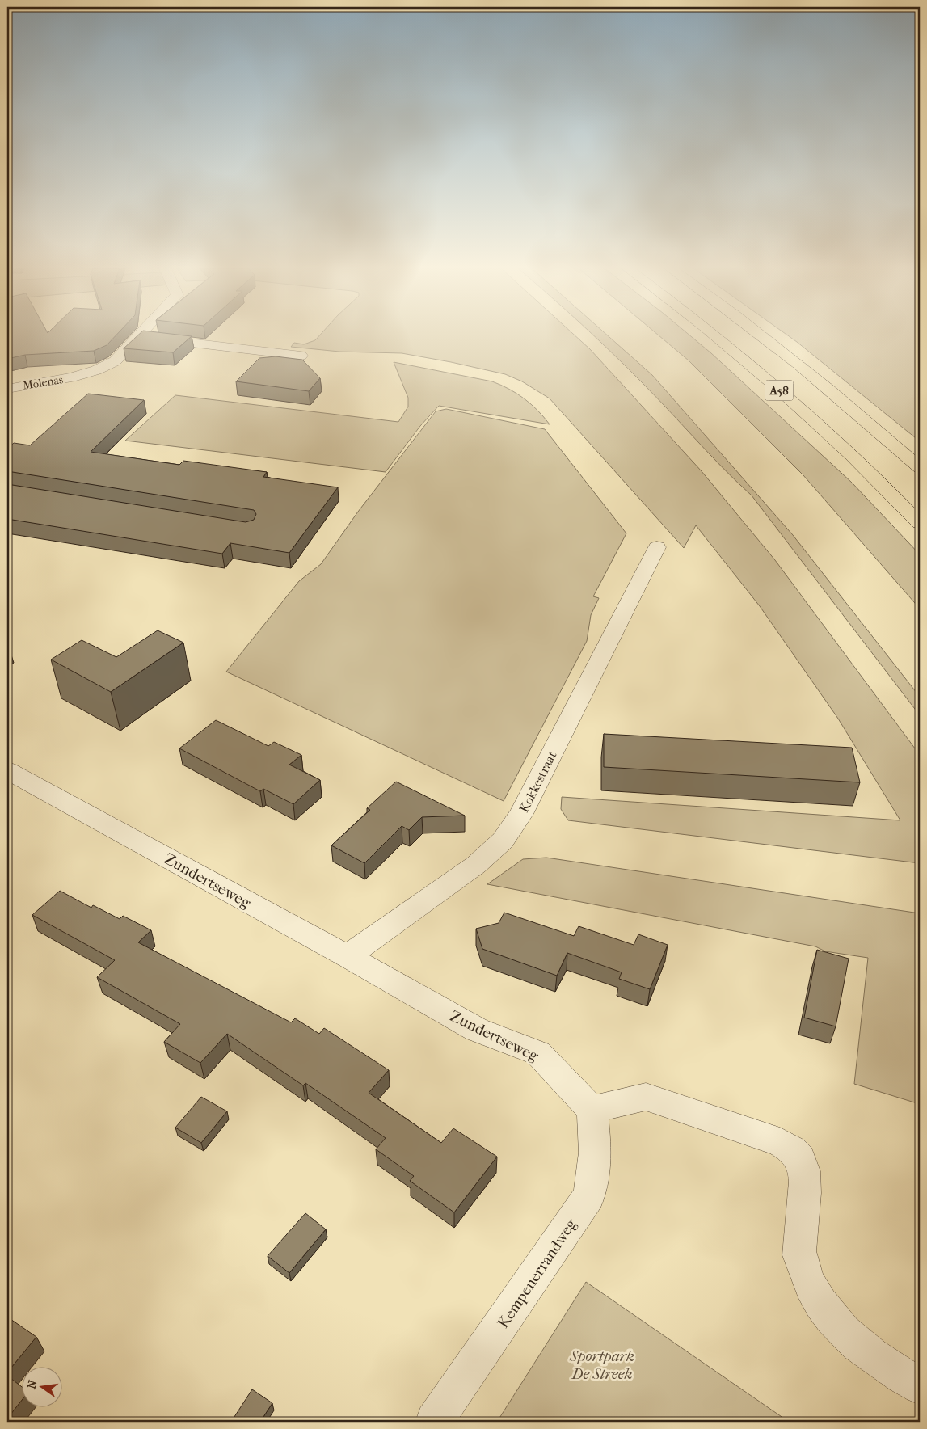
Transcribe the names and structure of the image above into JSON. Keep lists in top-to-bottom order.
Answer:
{
  "streets": {
    "highway": ["A58"],
    "street": [
      "Molenas",
      "Kokkestraat",
      "Zundertseweg",
      "Kempenerrandweg"
    ]
  },
  "crossings": [
    ["Kokkestraat", "Zundertseweg"],
    ["Zundertseweg", "Kempenerrandweg"]
  ],
  "parks": ["Sportpark De Streek"],
  "north": "left"
}
